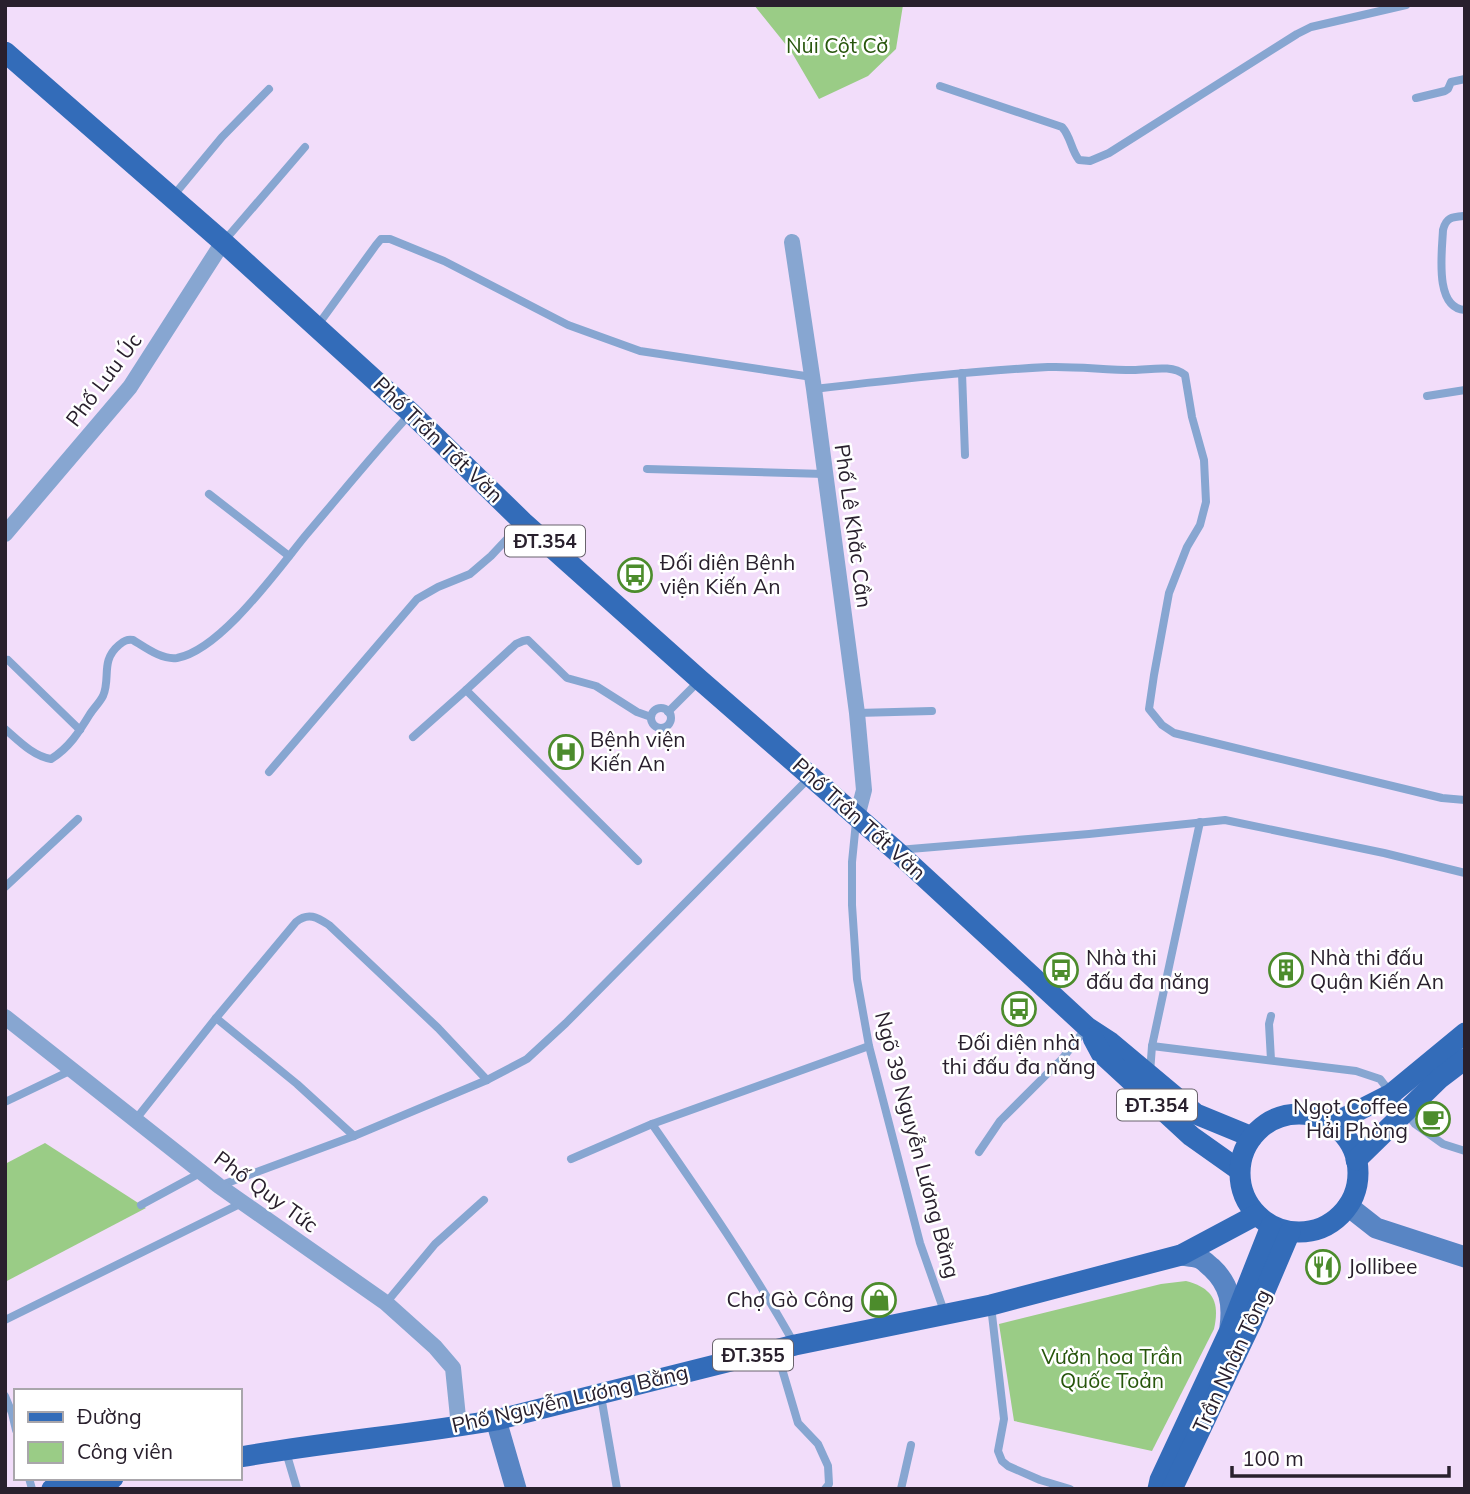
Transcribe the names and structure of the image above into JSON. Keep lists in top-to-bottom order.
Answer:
{
  "streets": {
    "main road": [
      "Phố Trần Tất Văn",
      "ĐT.354",
      "ĐT.355",
      "Trần Nhân Tông",
      "Phố Nguyễn Lương Bằng"
    ],
    "street": ["Phố Lưu Úc", "Phố Lê Khắc Cần", "Phố Quy Tức"],
    "lane": ["Ngõ 39 Nguyễn Lương Bằng"]
  },
  "crossings": [
    ["Phố Lưu Úc", "Phố Trần Tất Văn"],
    ["Phố Trần Tất Văn", "Phố Lê Khắc Cần"],
    ["Phố Trần Tất Văn", "Ngõ 39 Nguyễn Lương Bằng"],
    ["Phố Trần Tất Văn", "Trần Nhân Tông"],
    ["Phố Trần Tất Văn", "Phố Nguyễn Lương Bằng"],
    ["Phố Lê Khắc Cần", "Ngõ 39 Nguyễn Lương Bằng"],
    ["Ngõ 39 Nguyễn Lương Bằng", "Phố Nguyễn Lương Bằng"],
    ["Phố Quy Tức", "Phố Nguyễn Lương Bằng"],
    ["Trần Nhân Tông", "Phố Nguyễn Lương Bằng"]
  ],
  "parks": ["Núi Cột Cờ", "Vườn hoa Trần Quốc Toản"],
  "places": {
    "bus stop": ["Đối diện Bệnh viện Kiến An", "Nhà thi đấu đa năng", "Đối diện nhà thi đấu đa năng"],
    "hospital": ["Bệnh viện Kiến An"],
    "building": ["Nhà thi đấu Quận Kiến An"],
    "cafe": ["Ngọt Coffee Hải Phòng"],
    "restaurant": ["Jollibee"],
    "shop": ["Chợ Gò Công"]
  },
  "legend": ["Đường", "Công viên"],
  "scale_bar": "100 m"
}
